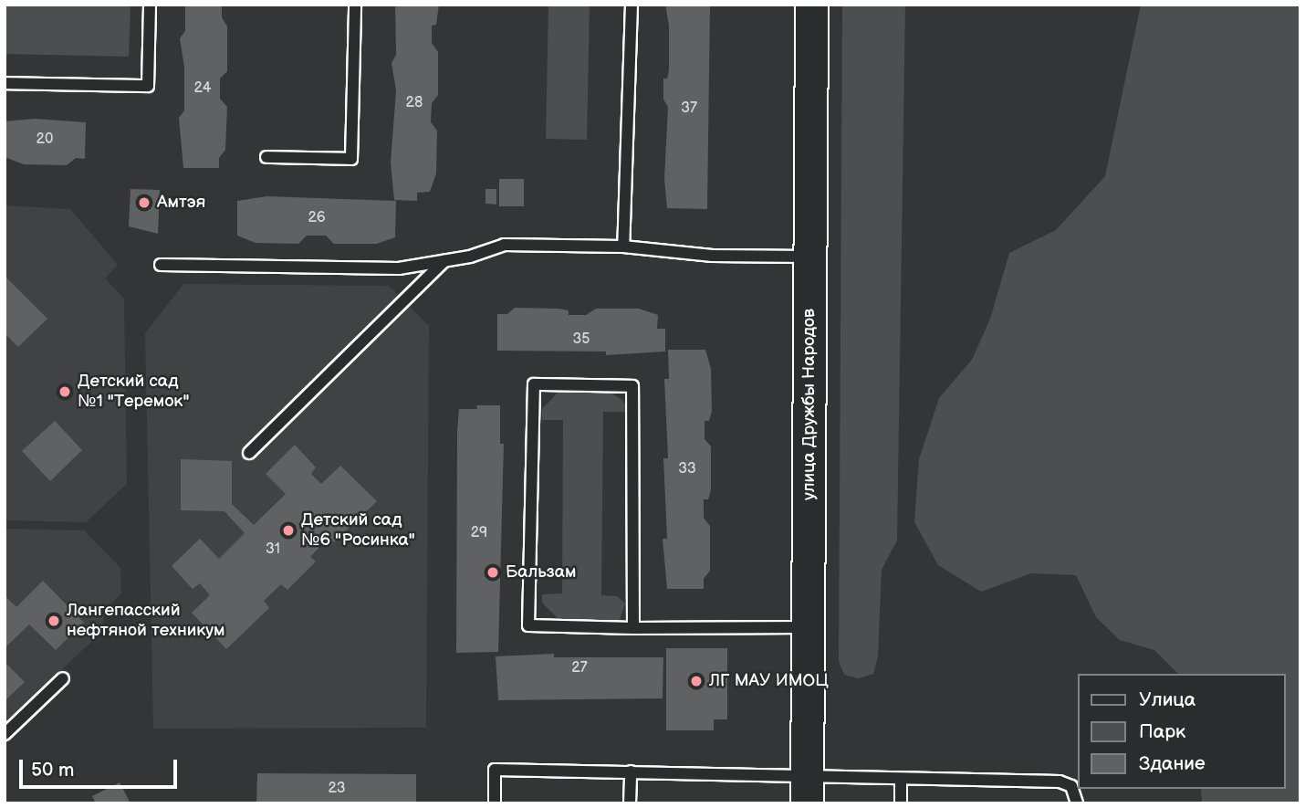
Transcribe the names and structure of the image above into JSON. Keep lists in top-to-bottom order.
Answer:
{
  "streets": {
    "street": ["улица Дружбы Народов"]
  },
  "places": [
    "Амтэя",
    "Детский сад №1 \"Теремок\"",
    "Детский сад №6 \"Росинка\"",
    "Бальзам",
    "Лангепасский нефтяной техникум",
    "ЛГ МАУ ИМОЦ"
  ],
  "house_numbers": [
    "24",
    "28",
    "37",
    "20",
    "26",
    "35",
    "33",
    "29",
    "31",
    "27",
    "23"
  ],
  "legend": ["Улица", "Парк", "Здание"],
  "scale_bar": "50 m"
}
